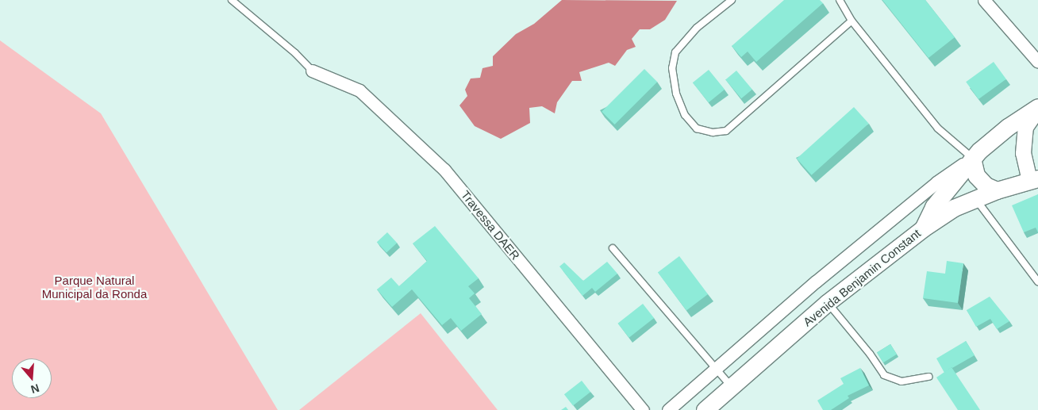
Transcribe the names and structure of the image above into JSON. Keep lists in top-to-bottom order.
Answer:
{
  "streets": {
    "main road": ["Avenida Benjamin Constant"],
    "street": ["Travessa DAER"]
  },
  "parks": ["Parque Natural Municipal da Ronda"],
  "north": "bottom"
}
